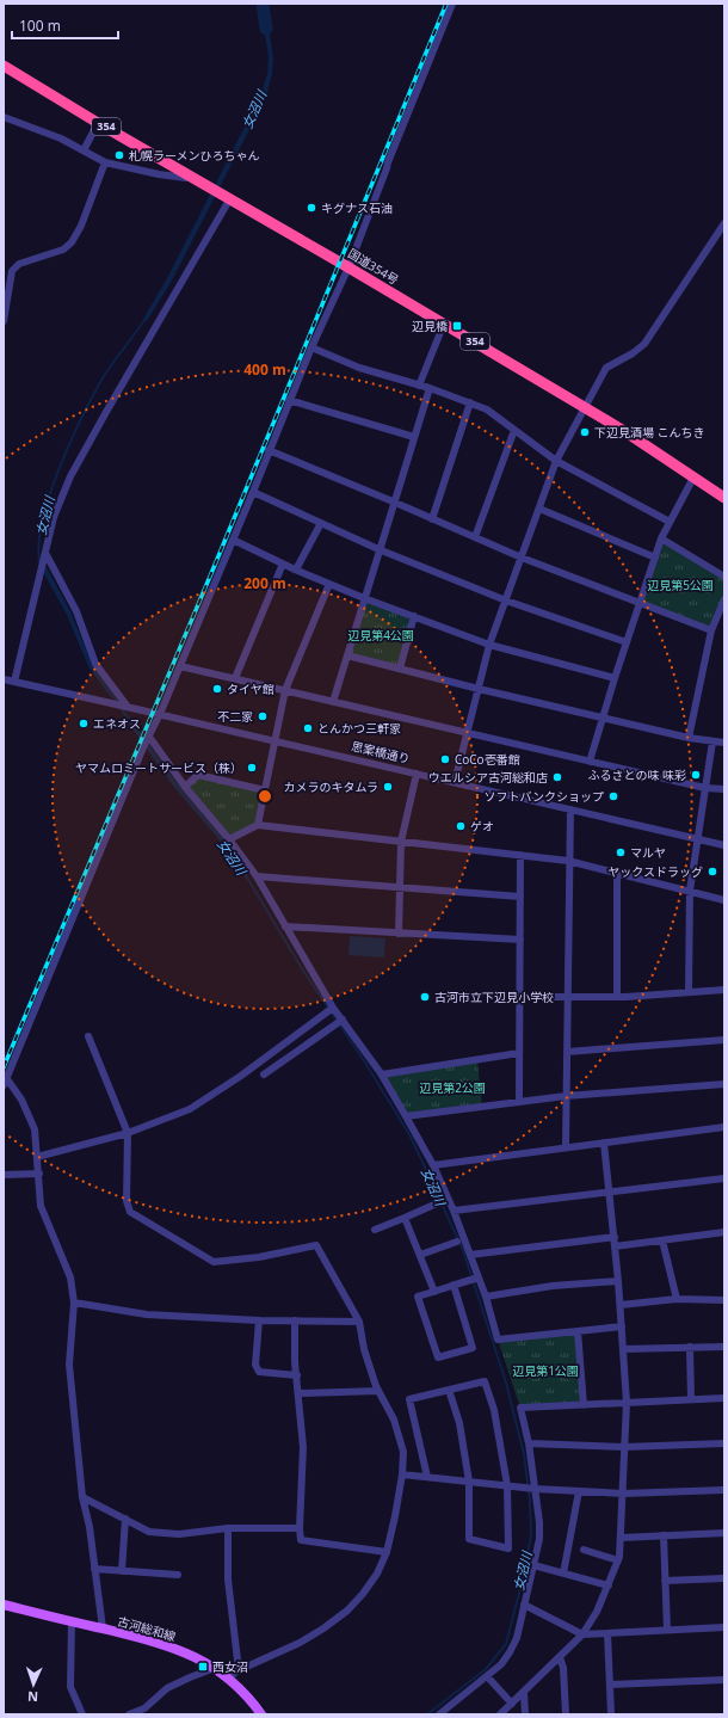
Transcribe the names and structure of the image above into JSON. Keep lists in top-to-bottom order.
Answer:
{
  "streets": {
    "highway": ["354", "国道354号"],
    "main road": ["古河総和線"],
    "street": ["思案橋通り"]
  },
  "water": ["女沼川"],
  "parks": [
    "辺見第5公園",
    "辺見第4公園",
    "辺見第2公園",
    "辺見第1公園"
  ],
  "places": {
    "other": [
      "札幌ラーメンひろちゃん",
      "キグナス石油",
      "下辺見酒場 こんちき",
      "タイヤ館",
      "不二家",
      "エネオス",
      "とんかつ三軒家",
      "CoCo壱番館",
      "ヤマムロミートサービス（株）",
      "ふるさとの味 味彩",
      "ウエルシア古河総和店",
      "カメラのキタムラ",
      "ソフトバンクショップ",
      "ゲオ",
      "マルヤ",
      "ヤックスドラッグ",
      "古河市立下辺見小学校"
    ],
    "transit": ["辺見橋", "西女沼"]
  },
  "scale_bar": "100 m",
  "north": "bottom",
  "rings": ["400 m", "200 m"]
}
